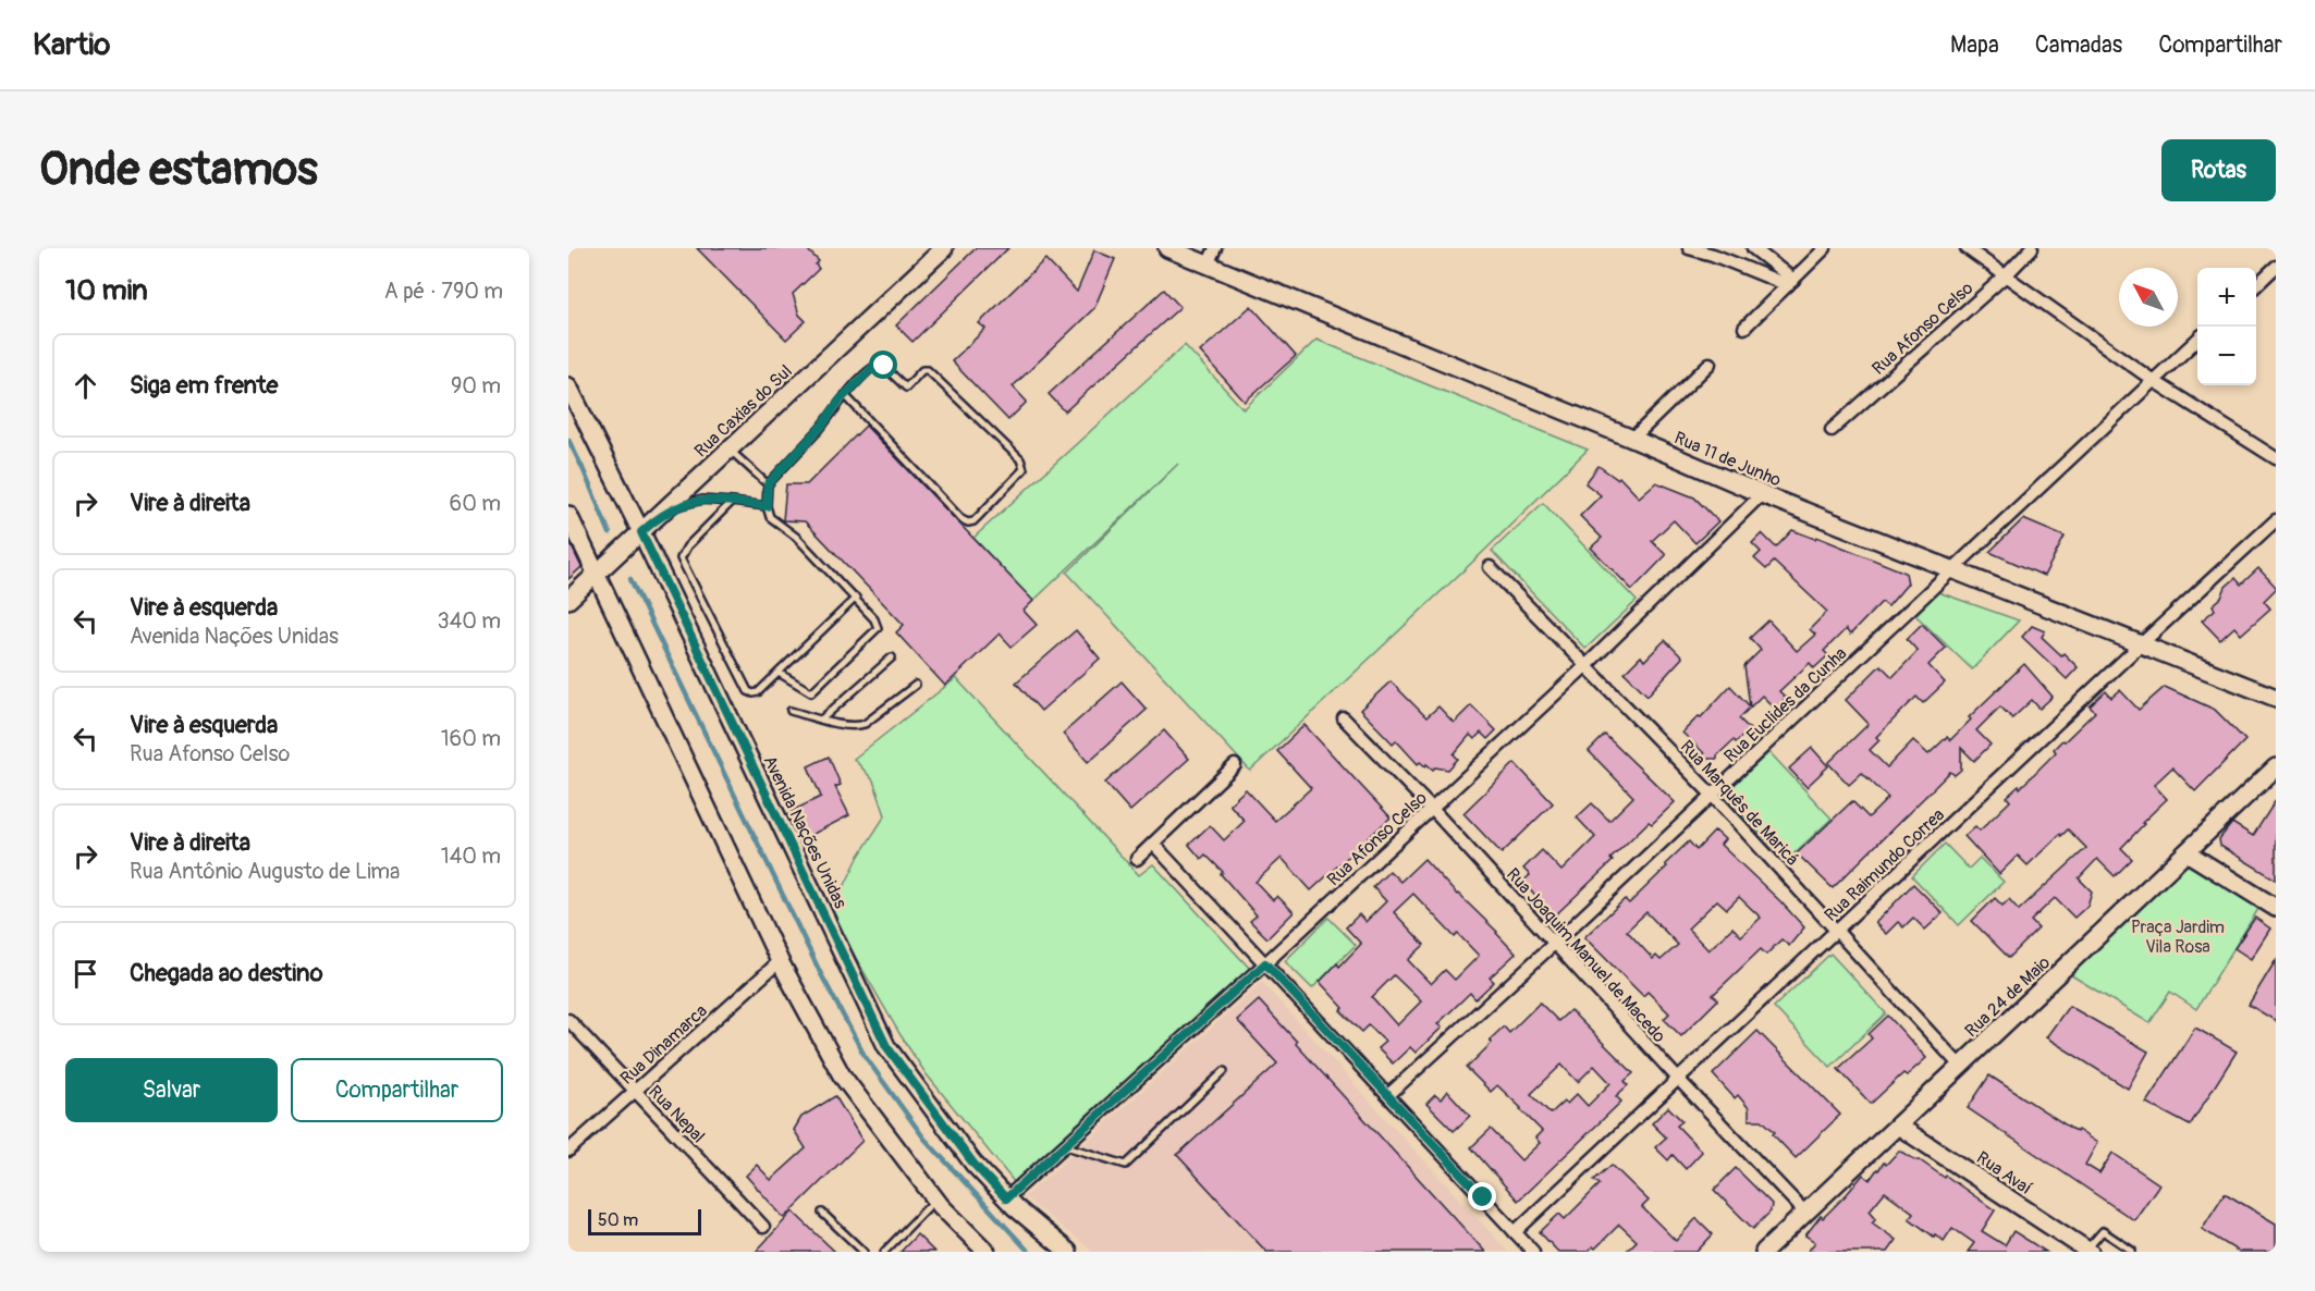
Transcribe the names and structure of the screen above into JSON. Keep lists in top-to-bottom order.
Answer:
{
  "streets": {
    "street": [
      "Rua Afonso Celso",
      "Rua Caxias do Sul",
      "Rua 11 de Junho",
      "Rua Euclides da Cunha",
      "Rua Marquês de Maricá",
      "Avenida Nações Unidas",
      "Rua Raimundo Correa",
      "Rua Joaquim Manuel de Macedo",
      "Rua 24 de Maio",
      "Rua Dinamarca",
      "Rua Nepal",
      "Rua Avaí"
    ]
  },
  "crossings": [
    ["Rua Afonso Celso", "Rua 11 de Junho"],
    ["Rua Afonso Celso", "Rua Marquês de Maricá"],
    ["Rua Afonso Celso", "Avenida Nações Unidas"],
    ["Rua Afonso Celso", "Rua Joaquim Manuel de Macedo"],
    ["Rua Caxias do Sul", "Avenida Nações Unidas"],
    ["Rua 11 de Junho", "Rua Euclides da Cunha"],
    ["Rua 11 de Junho", "Rua Raimundo Correa"],
    ["Rua Euclides da Cunha", "Rua Marquês de Maricá"],
    ["Rua Euclides da Cunha", "Rua Joaquim Manuel de Macedo"],
    ["Rua Marquês de Maricá", "Rua Raimundo Correa"],
    ["Rua Marquês de Maricá", "Rua 24 de Maio"],
    ["Rua Raimundo Correa", "Rua Joaquim Manuel de Macedo"],
    ["Rua Joaquim Manuel de Macedo", "Rua 24 de Maio"],
    ["Rua 24 de Maio", "Rua Avaí"],
    ["Rua Dinamarca", "Rua Nepal"]
  ],
  "parks": ["Praça Jardim Vila Rosa"],
  "scale_bar": "50 m",
  "north": "top left",
  "page": {
    "header": "Kartio",
    "nav": ["Mapa", "Camadas", "Compartilhar"],
    "buttons": [
      "Rotas",
      ["Salvar", "Compartilhar"]
    ],
    "title": "Onde estamos",
    "heading": ["10 min", "A pé · 790 m"],
    "map_buttons": ["+", "−"],
    "list": [
      ["Siga em frente", "90 m"],
      ["Vire à direita", "60 m"],
      ["Vire à esquerda", "Avenida Nações Unidas", "340 m"],
      ["Vire à esquerda", "Rua Afonso Celso", "160 m"],
      ["Vire à direita", "Rua Antônio Augusto de Lima", "140 m"],
      "Chegada ao destino"
    ],
    "scale": "50 m"
  }
}
